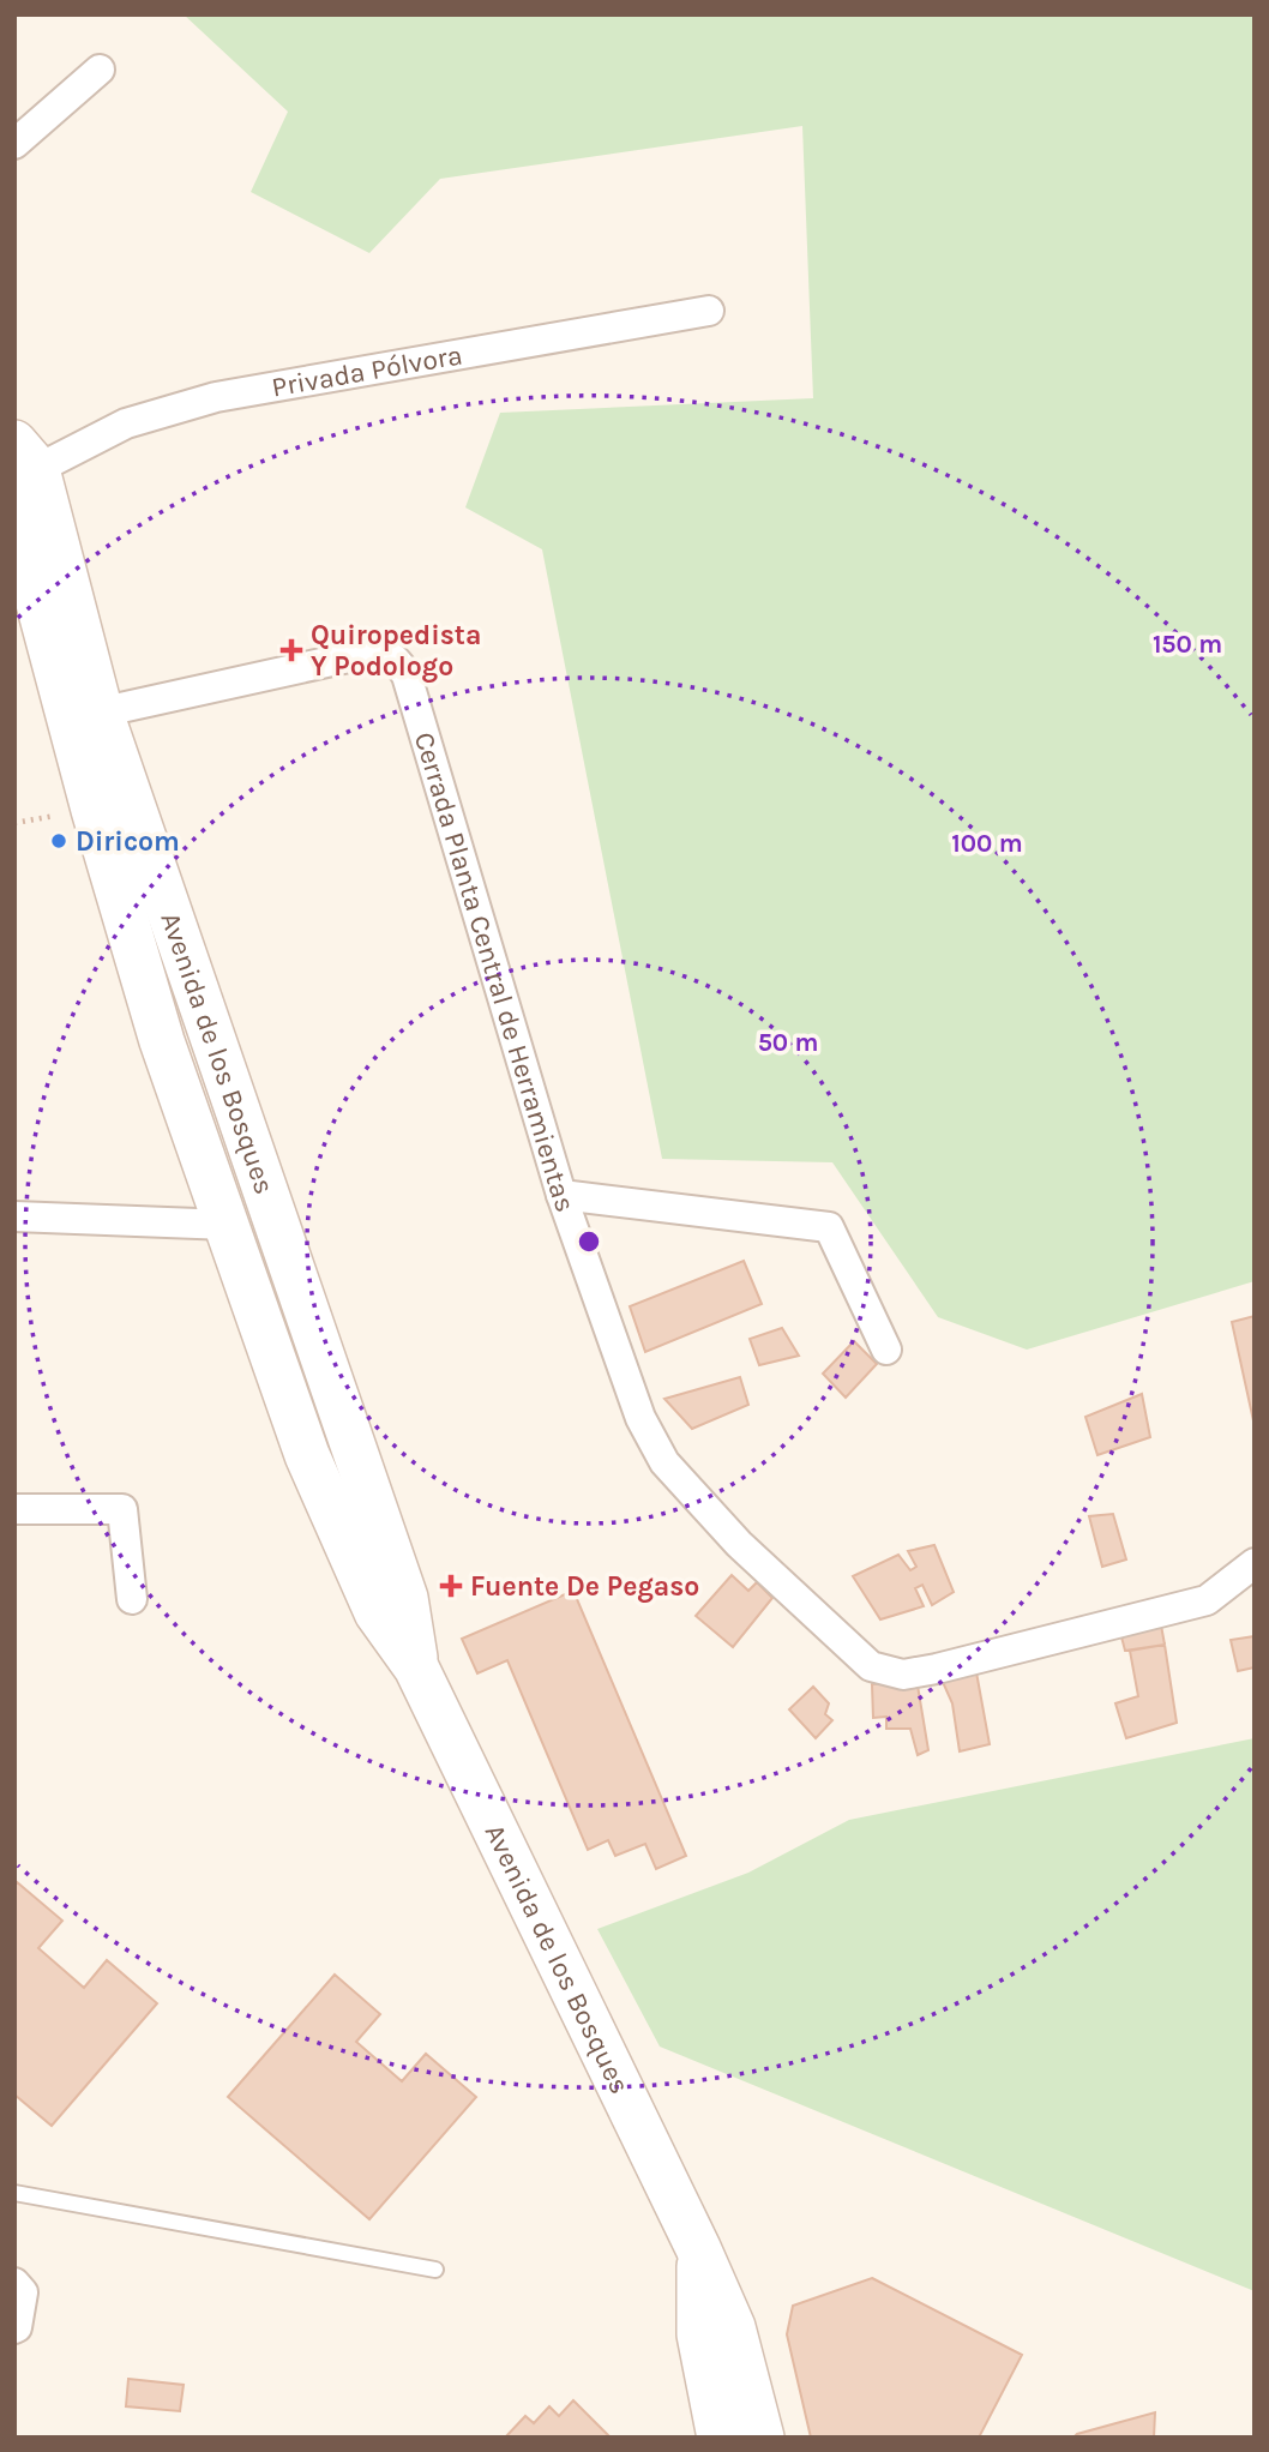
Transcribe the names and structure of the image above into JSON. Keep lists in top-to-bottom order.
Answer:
{
  "streets": {
    "street": ["Privada Pólvora", "Cerrada Planta Central de Herramientas", "Avenida de los Bosques"]
  },
  "crossings": [
    ["Privada Pólvora", "Avenida de los Bosques"],
    ["Cerrada Planta Central de Herramientas", "Avenida de los Bosques"]
  ],
  "places": {
    "health": ["Quiropedista Y Podologo", "Fuente De Pegaso"],
    "other": ["Diricom"]
  },
  "rings": ["150 m", "100 m", "50 m"]
}
